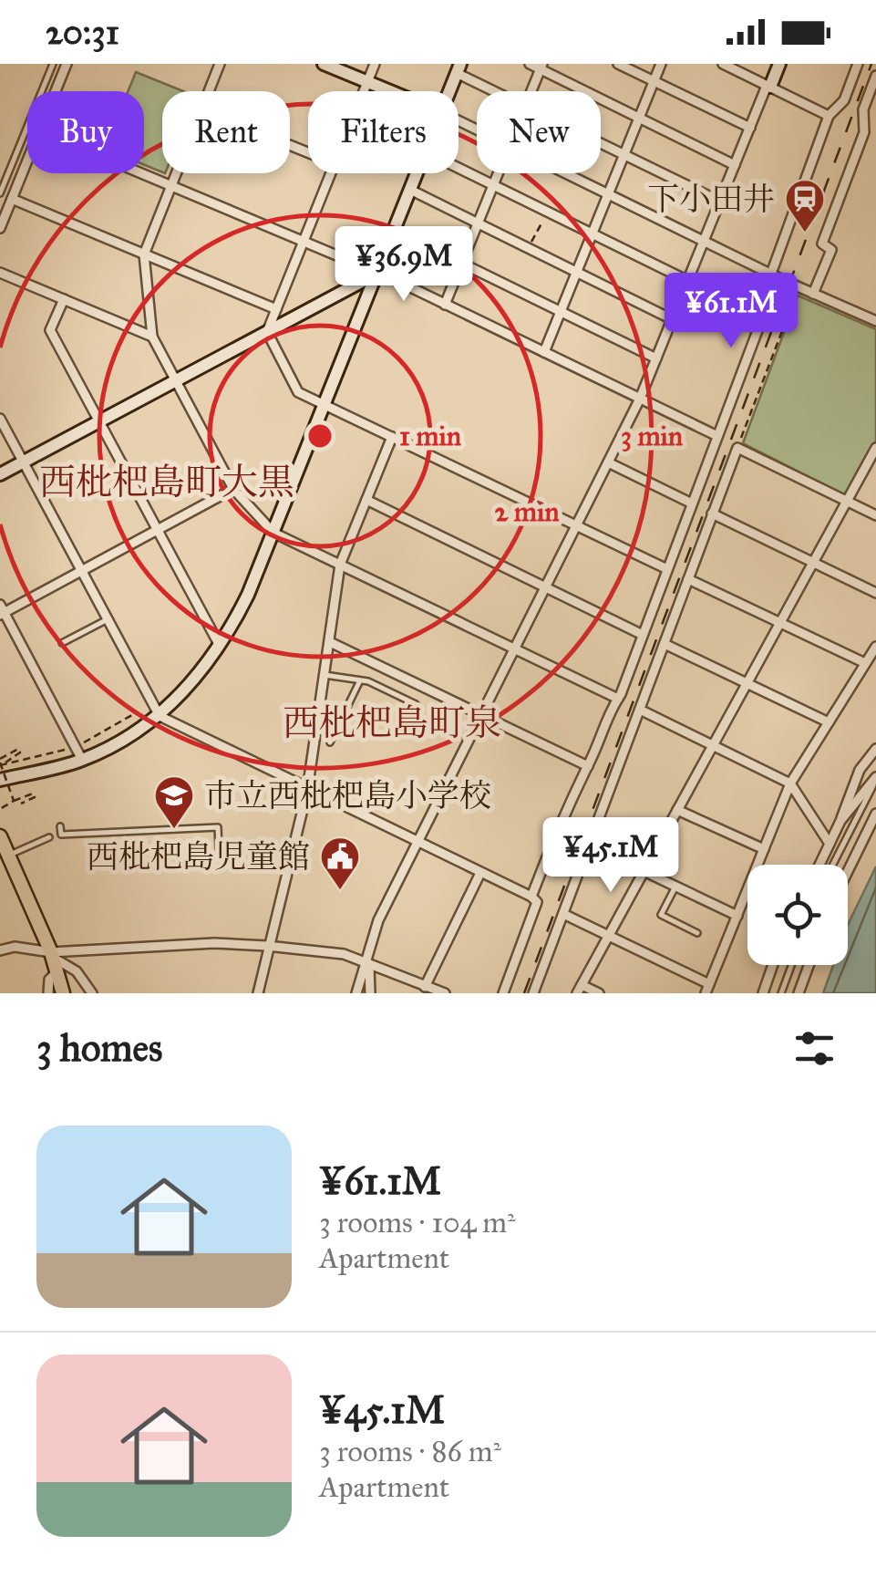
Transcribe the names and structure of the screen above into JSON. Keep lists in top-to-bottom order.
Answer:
{
  "districts": ["西枇杷島町大黒", "西枇杷島町泉"],
  "places": {
    "station": ["下小田井"],
    "school or university": ["市立西枇杷島小学校"],
    "public building": ["西枇杷島児童館"]
  },
  "page": {
    "status": "20:31",
    "chip": [
      "Buy",
      "Rent",
      "Filters",
      "New"
    ],
    "price": ["¥36.9M", "¥61.1M", "¥45.1M"],
    "heading": "3 homes",
    "list": [
      {
        "name": "¥61.1M",
        "note": "3 rooms · 104 m² · Apartment"
      },
      {
        "name": "¥45.1M",
        "note": "3 rooms · 86 m² · Apartment"
      }
    ]
  },
  "rings": ["1 min", "3 min", "2 min"]
}
